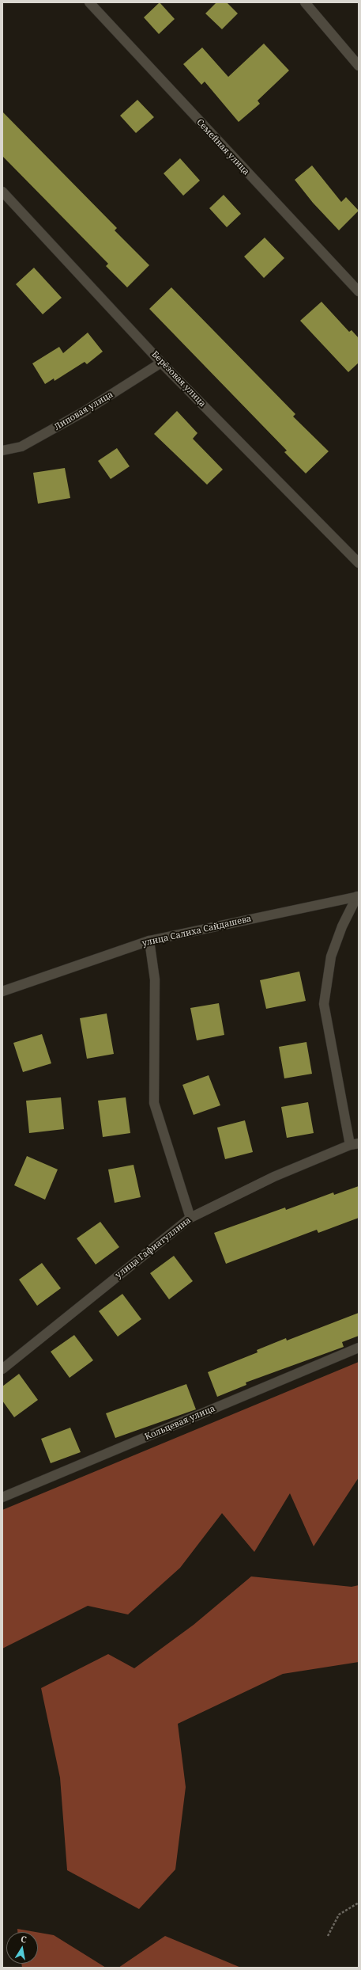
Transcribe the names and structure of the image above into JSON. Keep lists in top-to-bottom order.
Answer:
{
  "streets": {
    "street": [
      "Семейная улица",
      "Берёзовая улица",
      "Липовая улица",
      "улица Салиха Сайдашева",
      "улица Гафиатуллина",
      "Кольцевая улица"
    ]
  },
  "crossings": [
    ["Берёзовая улица", "Липовая улица"]
  ],
  "north": "top"
}
